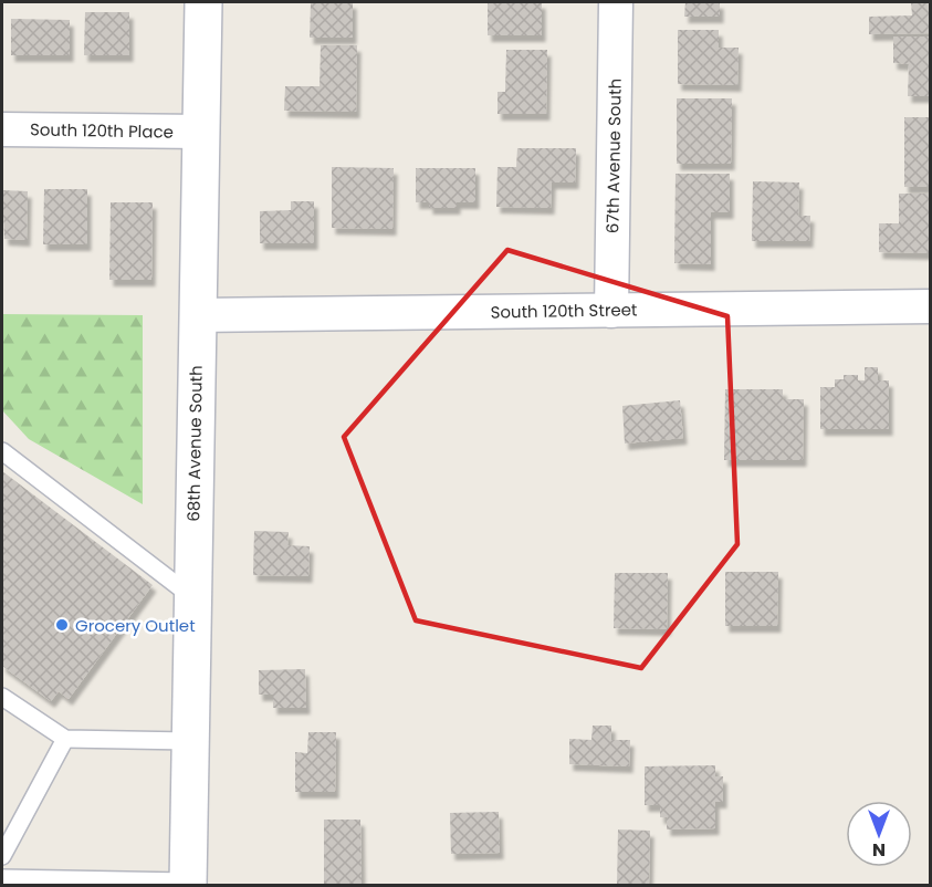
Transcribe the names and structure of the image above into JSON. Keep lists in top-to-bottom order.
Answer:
{
  "streets": {
    "street": [
      "South 120th Place",
      "67th Avenue South",
      "South 120th Street",
      "68th Avenue South"
    ]
  },
  "crossings": [
    ["South 120th Place", "68th Avenue South"],
    ["67th Avenue South", "South 120th Street"],
    ["South 120th Street", "68th Avenue South"]
  ],
  "places": ["Grocery Outlet"],
  "north": "bottom"
}
